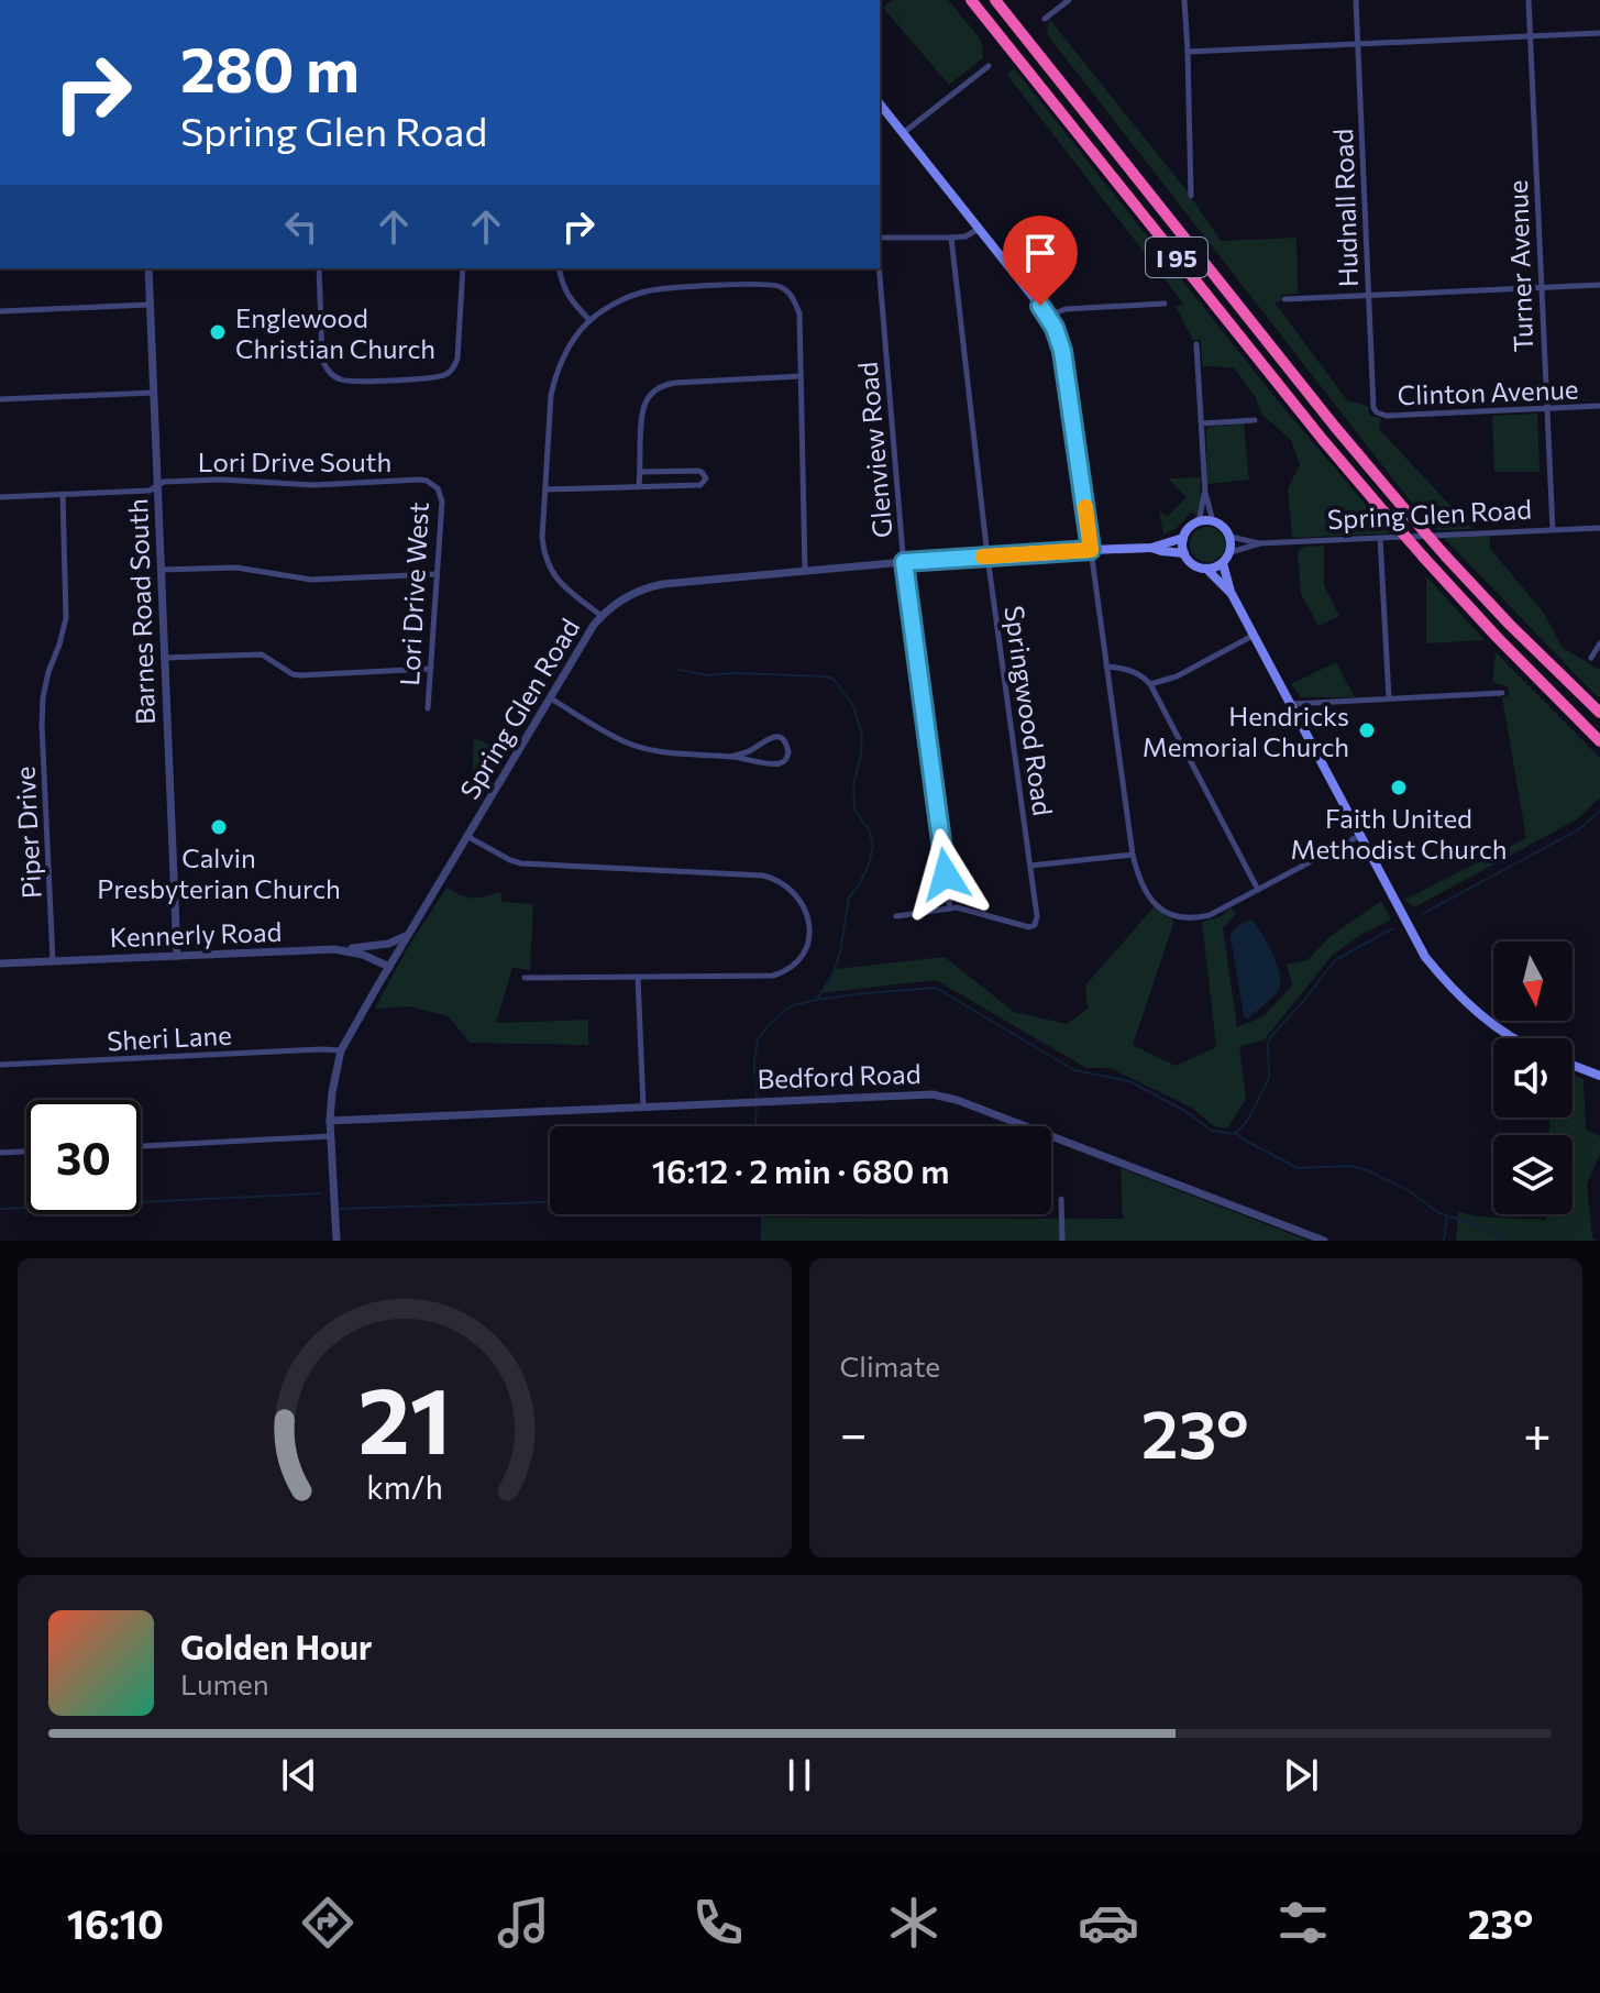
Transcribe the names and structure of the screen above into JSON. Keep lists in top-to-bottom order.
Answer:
{
  "streets": {
    "highway": ["I 95"],
    "main road": ["Spring Glen Road"],
    "street": [
      "Hudnall Road",
      "Turner Avenue",
      "Clinton Avenue",
      "Glenview Road",
      "Lori Drive South",
      "Lori Drive West",
      "Barnes Road South",
      "Springwood Road",
      "Piper Drive",
      "Kennerly Road",
      "Sheri Lane",
      "Bedford Road"
    ]
  },
  "crossings": [
    ["Hudnall Road", "Clinton Avenue"],
    ["Turner Avenue", "Clinton Avenue"],
    ["Turner Avenue", "Spring Glen Road"],
    ["Glenview Road", "Spring Glen Road"],
    ["Glenview Road", "Springwood Road"],
    ["Lori Drive South", "Lori Drive West"],
    ["Lori Drive South", "Barnes Road South"],
    ["Lori Drive South", "Piper Drive"],
    ["Spring Glen Road", "Springwood Road"],
    ["Spring Glen Road", "Kennerly Road"],
    ["Spring Glen Road", "Sheri Lane"],
    ["Spring Glen Road", "Bedford Road"],
    ["Barnes Road South", "Kennerly Road"],
    ["Piper Drive", "Kennerly Road"]
  ],
  "places": [
    "Englewood Christian Church",
    "Hendricks Memorial Church",
    "Faith United Methodist Church",
    "Calvin Presbyterian Church"
  ],
  "north": "bottom",
  "page": {
    "turn": ["280 m", "Spring Glen Road"],
    "limit": "30",
    "trip": "16:12 · 2 min · 680 m",
    "tile": "Climate",
    "heat": ["−", "23°", "+"],
    "song": ["Golden Hour", "Lumen"],
    "tabs": ["16:10", "23°"],
    "gauge": ["21", "km/h"]
  }
}
